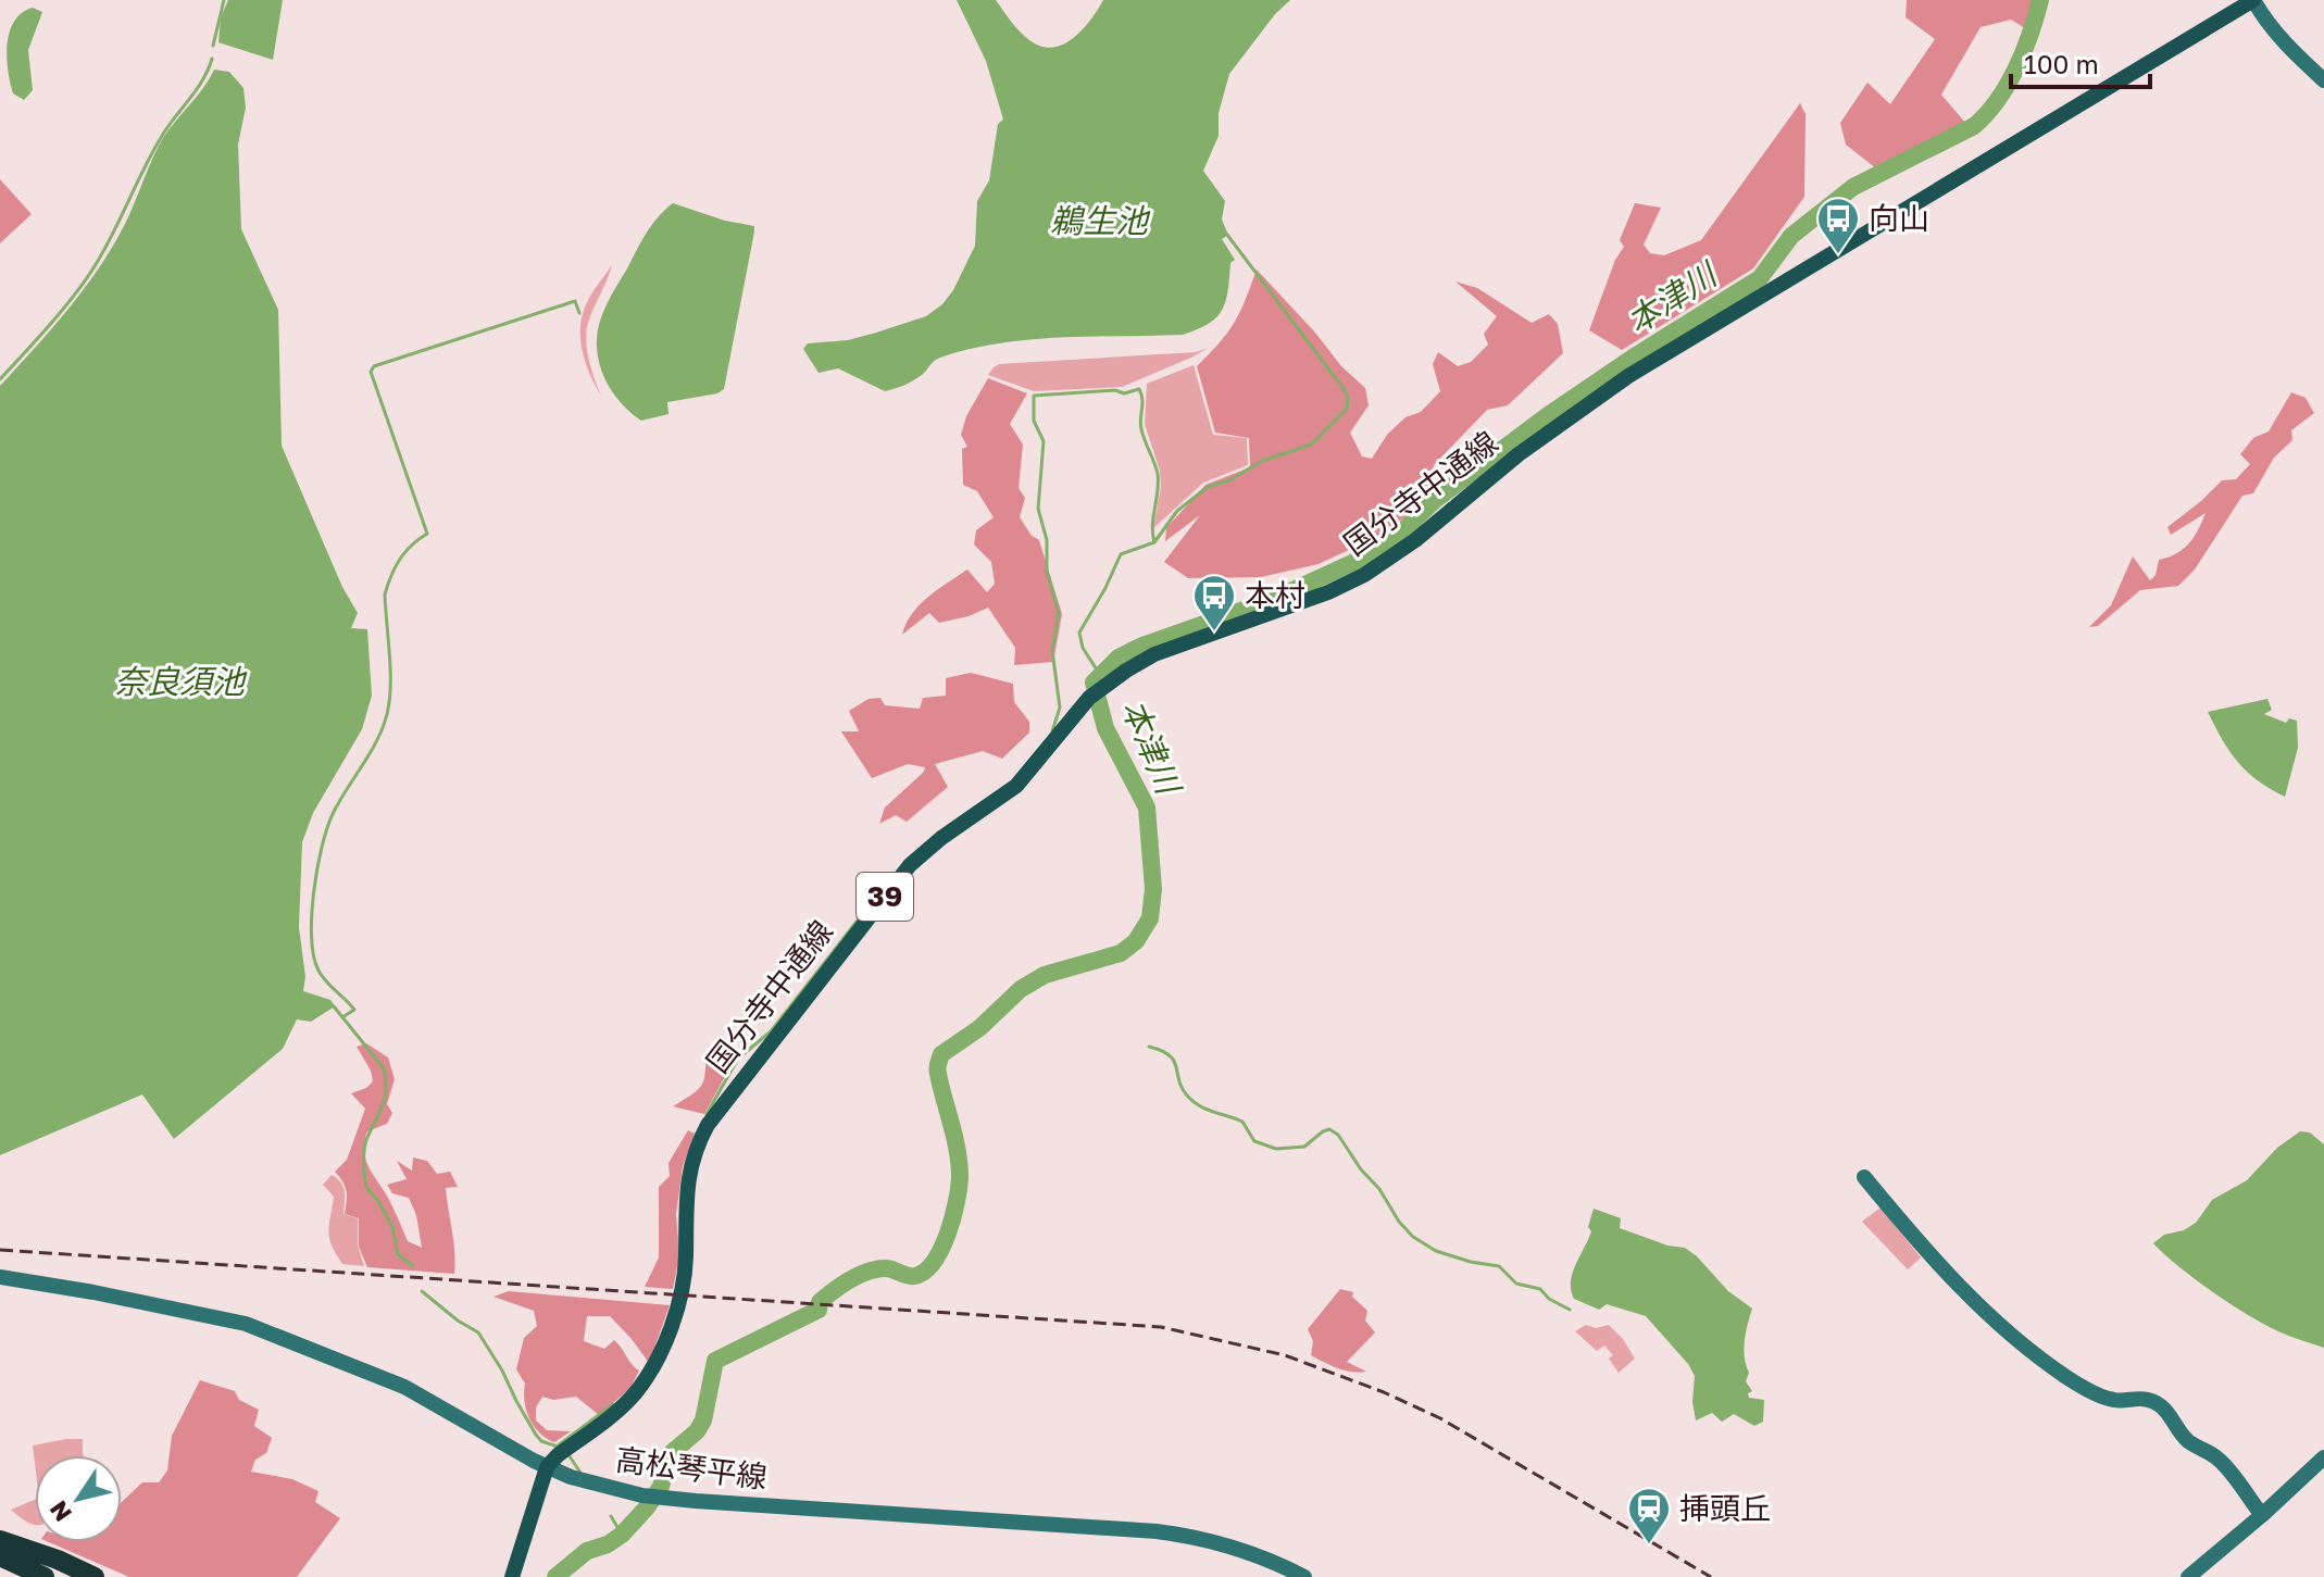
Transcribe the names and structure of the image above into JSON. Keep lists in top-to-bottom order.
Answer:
{
  "streets": {
    "main road": ["国分寺中通線", "39", "高松琴平線"]
  },
  "crossings": [
    ["国分寺中通線", "高松琴平線"]
  ],
  "water": ["鵜生池", "本津川", "奈良須池"],
  "places": {
    "bus stop": ["向山", "本村"],
    "station": ["挿頭丘"]
  },
  "scale_bar": "100 m",
  "north": "bottom left"
}
